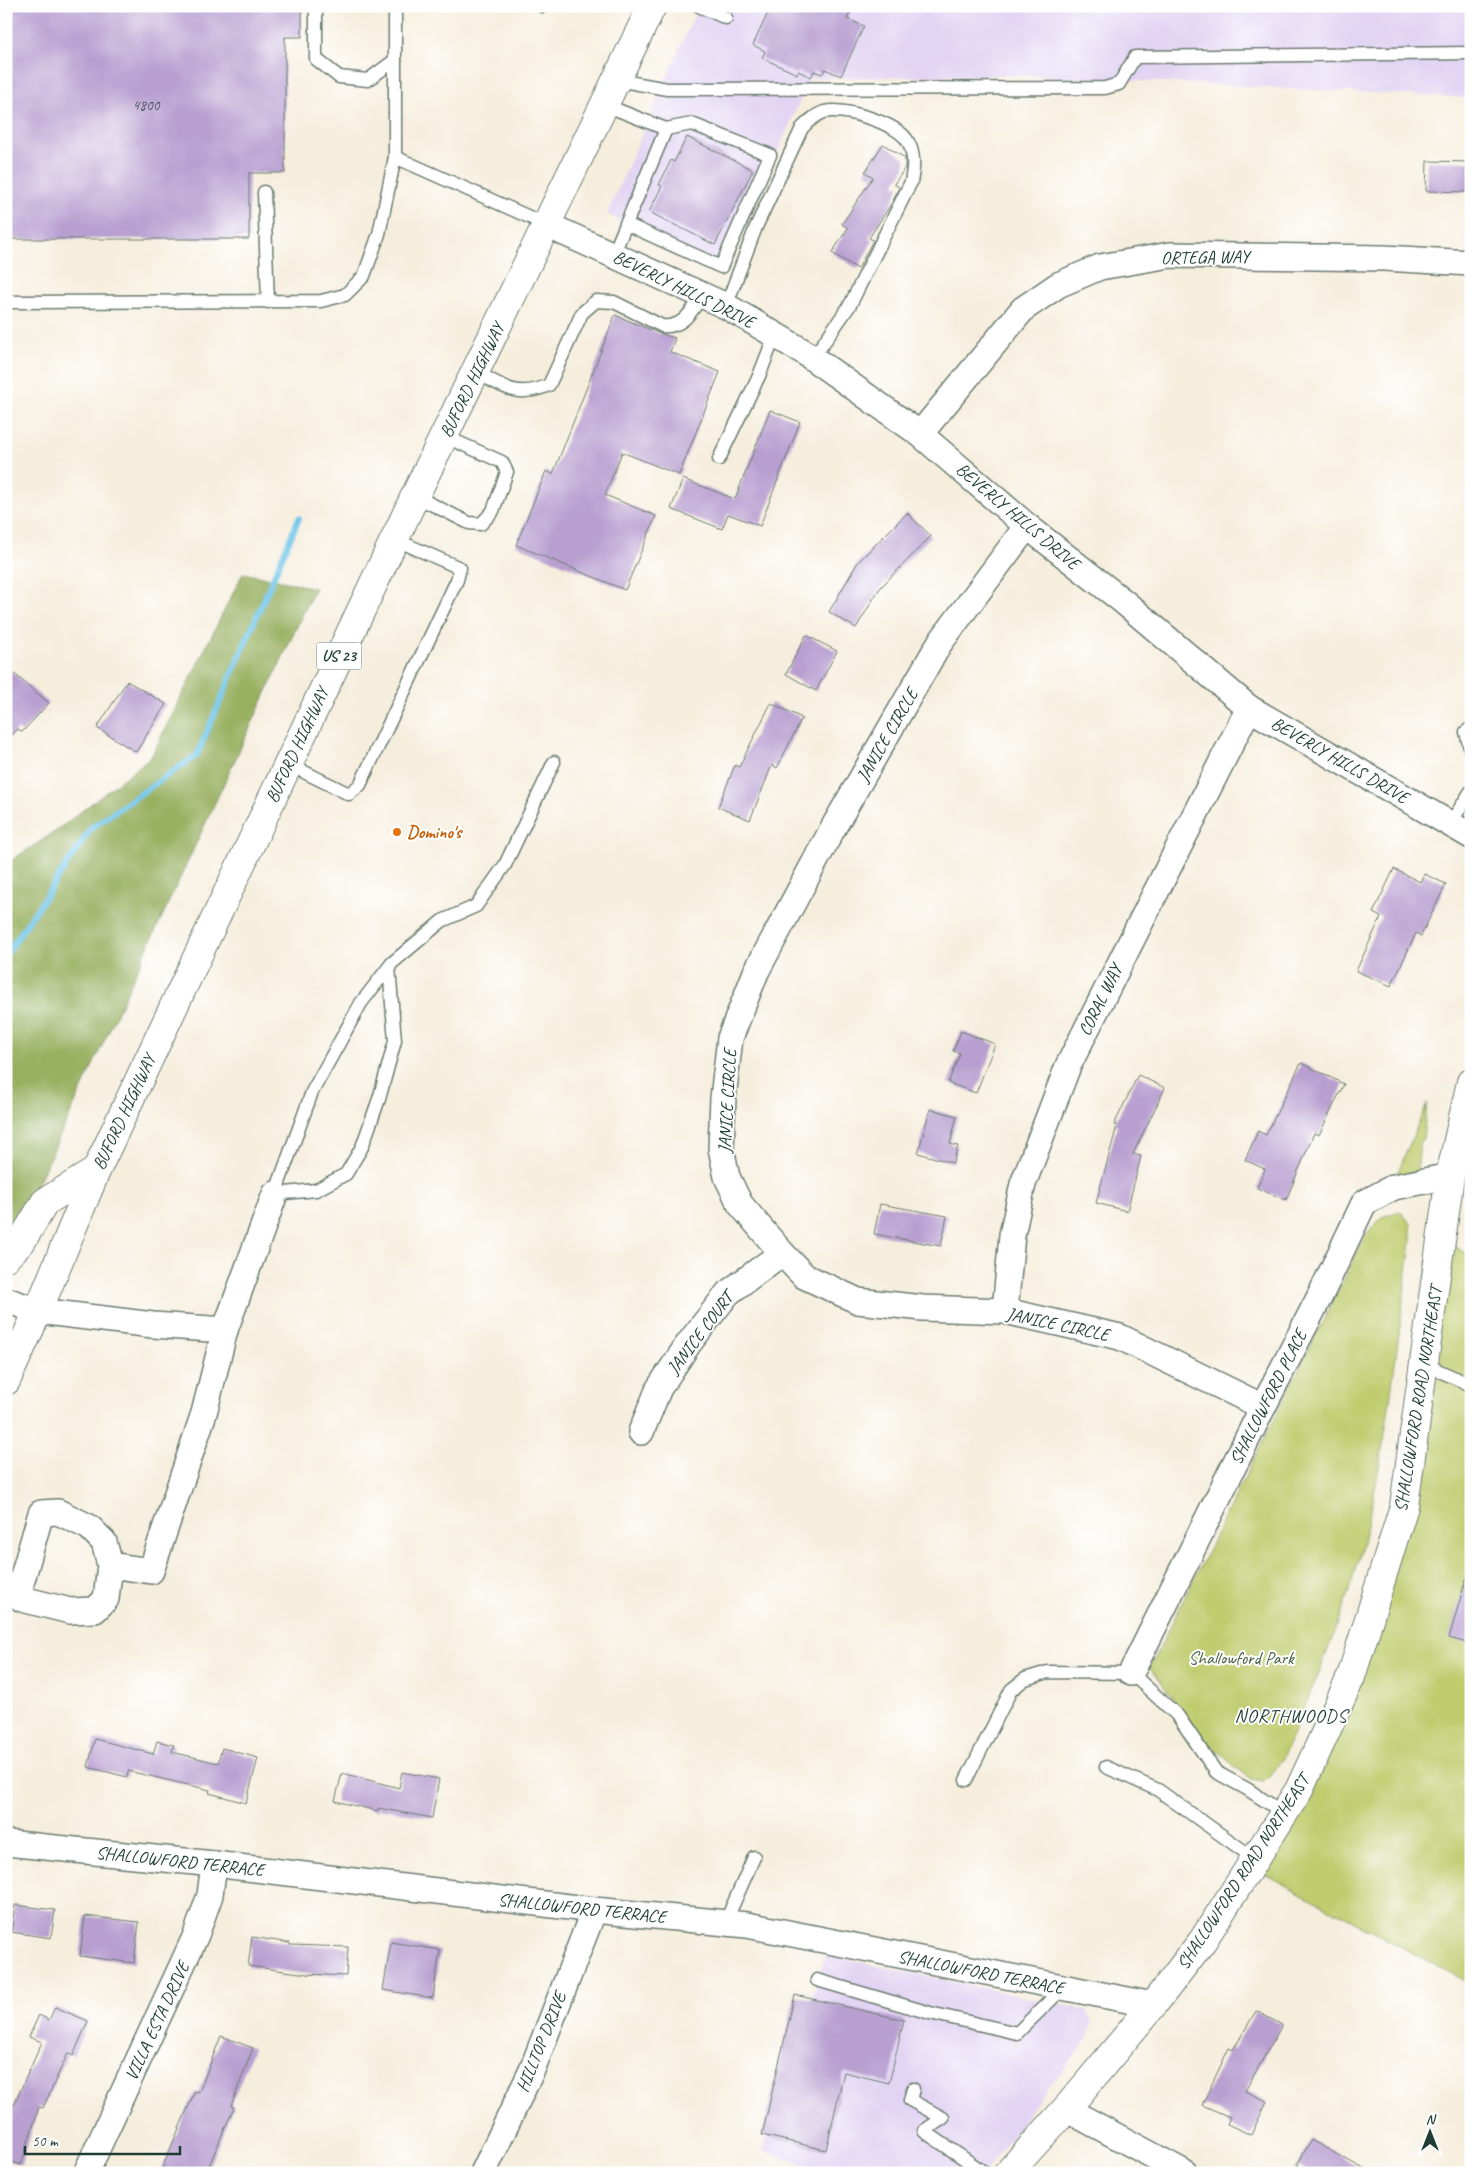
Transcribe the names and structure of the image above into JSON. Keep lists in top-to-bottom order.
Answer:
{
  "streets": {
    "main road": ["BUFORD HIGHWAY", "US 23", "SHALLOWFORD ROAD NORTHEAST"],
    "street": [
      "ORTEGA WAY",
      "BEVERLY HILLS DRIVE",
      "JANICE CIRCLE",
      "CORAL WAY",
      "JANICE COURT",
      "SHALLOWFORD PLACE",
      "SHALLOWFORD TERRACE",
      "VILLA ESTA DRIVE",
      "HILLTOP DRIVE"
    ]
  },
  "crossings": [
    ["ORTEGA WAY", "BEVERLY HILLS DRIVE"],
    ["BEVERLY HILLS DRIVE", "BUFORD HIGHWAY"],
    ["BEVERLY HILLS DRIVE", "JANICE CIRCLE"],
    ["BEVERLY HILLS DRIVE", "CORAL WAY"],
    ["JANICE CIRCLE", "CORAL WAY"],
    ["JANICE CIRCLE", "JANICE COURT"],
    ["JANICE CIRCLE", "SHALLOWFORD PLACE"],
    ["SHALLOWFORD PLACE", "SHALLOWFORD ROAD NORTHEAST"],
    ["SHALLOWFORD ROAD NORTHEAST", "SHALLOWFORD TERRACE"],
    ["SHALLOWFORD TERRACE", "VILLA ESTA DRIVE"],
    ["SHALLOWFORD TERRACE", "HILLTOP DRIVE"]
  ],
  "districts": ["NORTHWOODS"],
  "parks": ["Shallowford Park"],
  "places": ["Domino's"],
  "house_numbers": ["4800"],
  "scale_bar": "50 m",
  "north": "top"
}
